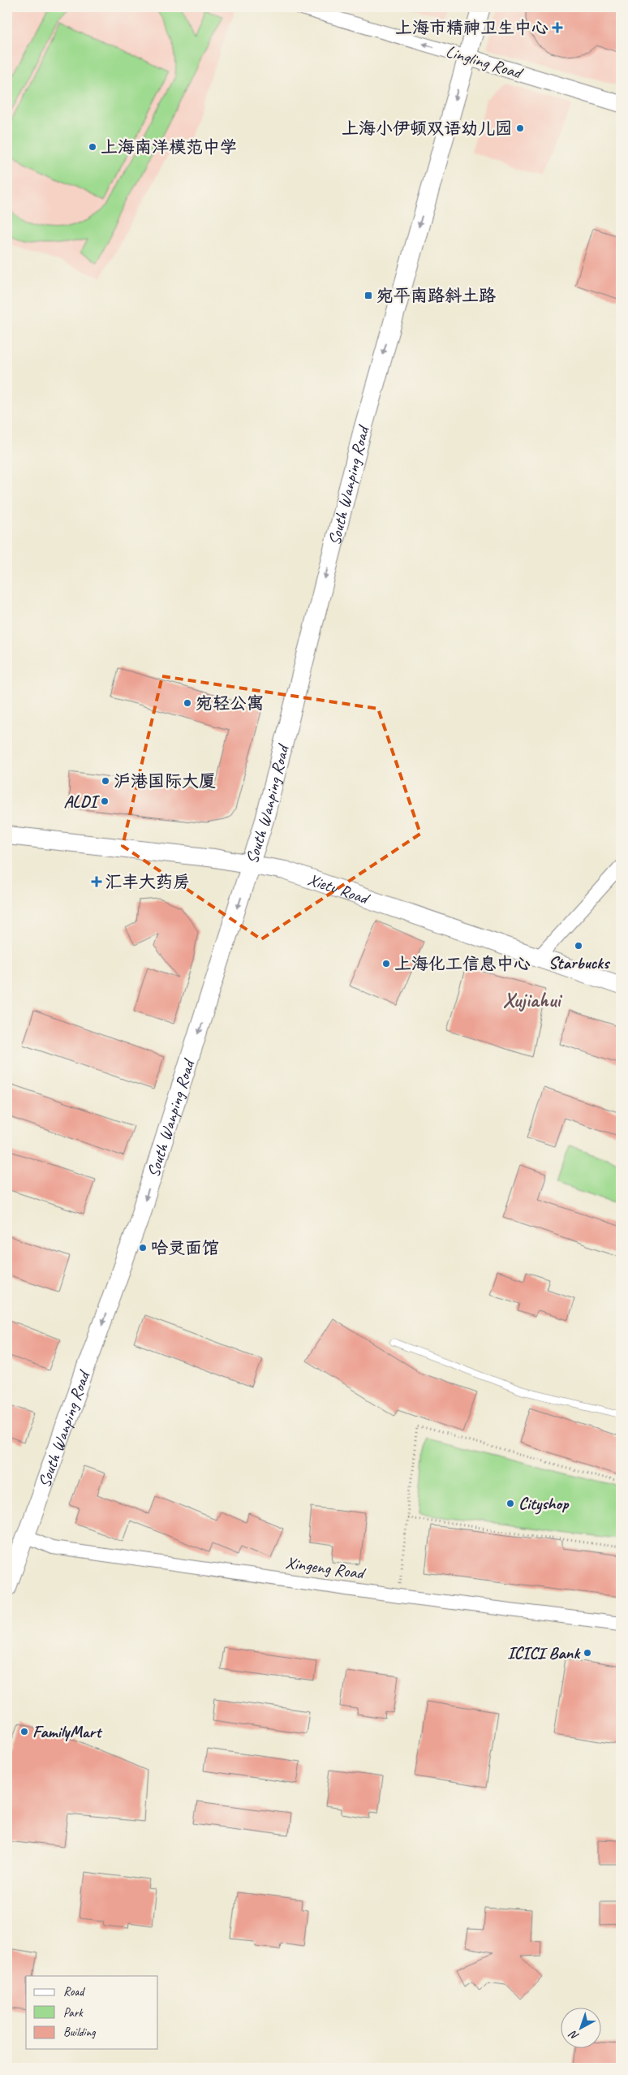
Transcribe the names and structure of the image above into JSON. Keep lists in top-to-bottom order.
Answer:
{
  "streets": {
    "main road": ["South Wanping Road", "Xietu Road"],
    "street": ["Lingling Road", "Xingeng Road"]
  },
  "crossings": [
    ["Lingling Road", "South Wanping Road"],
    ["South Wanping Road", "Xietu Road"],
    ["South Wanping Road", "Xingeng Road"]
  ],
  "one_way": ["Lingling Road", "South Wanping Road"],
  "districts": ["Xujiahui"],
  "places": {
    "health": ["上海市精神卫生中心", "汇丰大药房"],
    "other": [
      "上海小伊顿双语幼儿园",
      "上海南洋模范中学",
      "宛轻公寓",
      "沪港国际大厦",
      "ALDI",
      "Starbucks",
      "上海化工信息中心",
      "哈灵面馆",
      "Cityshop",
      "ICICI Bank",
      "FamilyMart"
    ],
    "transit": ["宛平南路斜土路"]
  },
  "legend": ["Road", "Park", "Building"],
  "north": "bottom left"
}
